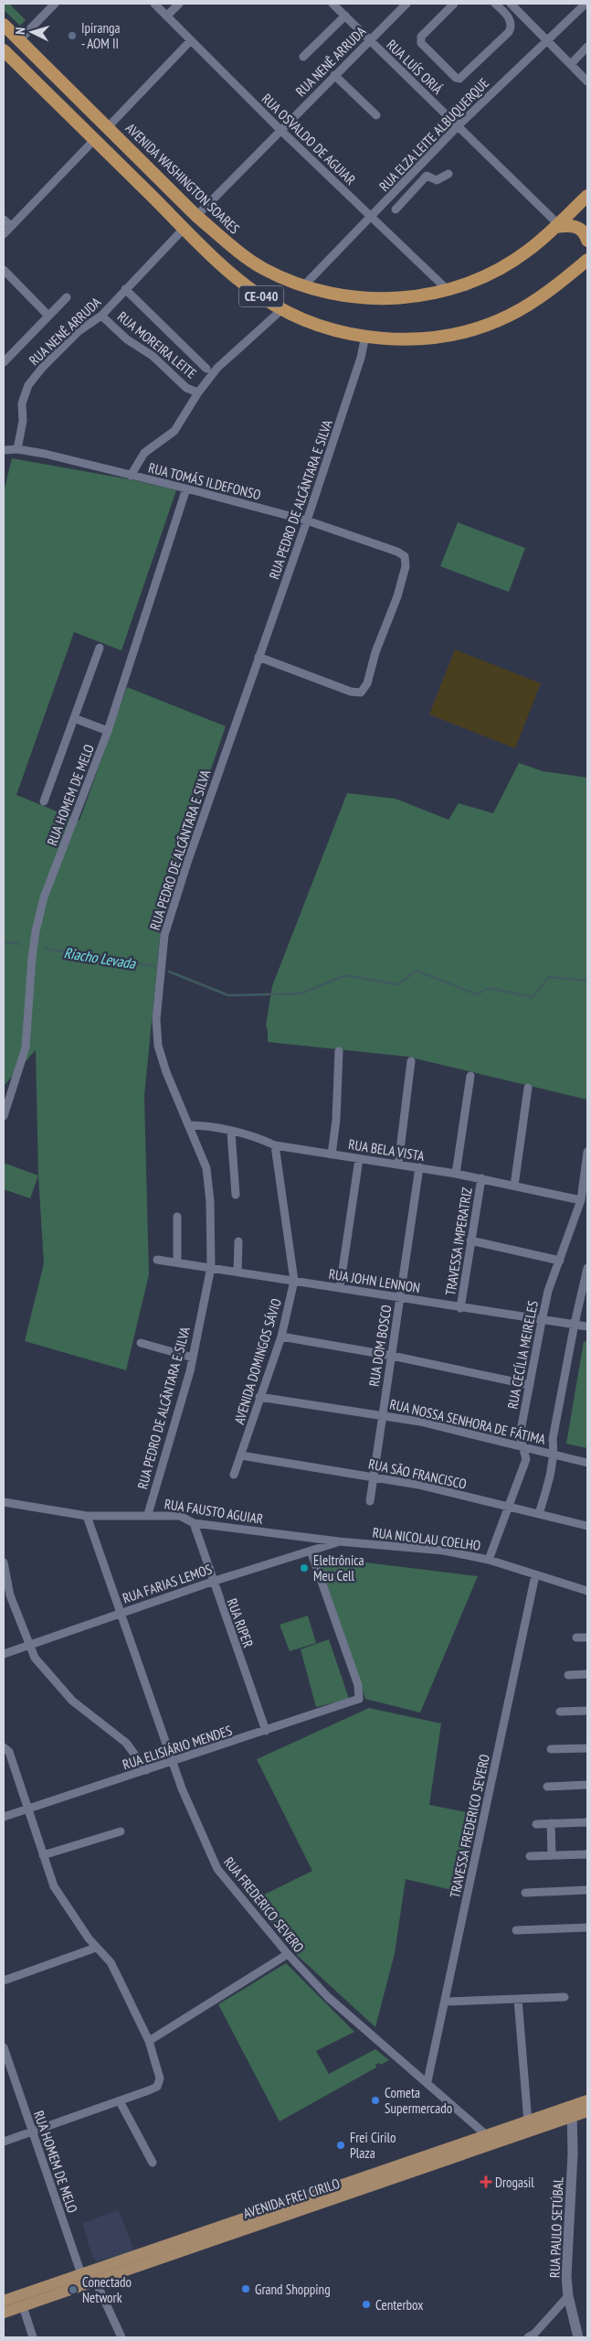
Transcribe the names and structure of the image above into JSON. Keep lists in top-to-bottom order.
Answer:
{
  "streets": {
    "highway": ["AVENIDA WASHINGTON SOARES", "CE-040"],
    "main road": ["AVENIDA FREI CIRILO"],
    "street": [
      "RUA NENÊ ARRUDA",
      "RUA LUÍS ORIÁ",
      "RUA ELZA LEITE ALBUQUERQUE",
      "RUA OSVALDO DE AGUIAR",
      "RUA MOREIRA LEITE",
      "RUA TOMÁS ILDEFONSO",
      "RUA PEDRO DE ALCÂNTARA E SILVA",
      "RUA HOMEM DE MELO",
      "RUA BELA VISTA",
      "TRAVESSA IMPERATRIZ",
      "RUA JOHN LENNON",
      "RUA DOM BOSCO",
      "RUA CECÍLIA MEIRELES",
      "AVENIDA DOMINGOS SÁVIO",
      "RUA NOSSA SENHORA DE FÁTIMA",
      "RUA SÃO FRANCISCO",
      "RUA FAUSTO AGUIAR",
      "RUA NICOLAU COELHO",
      "RUA FARIAS LEMOS",
      "RUA RIPER",
      "RUA ELISIÁRIO MENDES",
      "TRAVESSA FREDERICO SEVERO",
      "RUA FREDERICO SEVERO",
      "RUA PAULO SETÚBAL"
    ]
  },
  "crossings": [
    ["RUA NENÊ ARRUDA", "RUA LUÍS ORIÁ"],
    ["RUA NENÊ ARRUDA", "RUA OSVALDO DE AGUIAR"],
    ["RUA NENÊ ARRUDA", "AVENIDA WASHINGTON SOARES"],
    ["RUA NENÊ ARRUDA", "CE-040"],
    ["RUA NENÊ ARRUDA", "RUA MOREIRA LEITE"],
    ["RUA NENÊ ARRUDA", "RUA TOMÁS ILDEFONSO"],
    ["RUA LUÍS ORIÁ", "RUA ELZA LEITE ALBUQUERQUE"],
    ["RUA LUÍS ORIÁ", "AVENIDA WASHINGTON SOARES"],
    ["RUA ELZA LEITE ALBUQUERQUE", "RUA OSVALDO DE AGUIAR"],
    ["RUA ELZA LEITE ALBUQUERQUE", "AVENIDA WASHINGTON SOARES"],
    ["RUA OSVALDO DE AGUIAR", "AVENIDA WASHINGTON SOARES"],
    ["CE-040", "RUA PEDRO DE ALCÂNTARA E SILVA"],
    ["RUA TOMÁS ILDEFONSO", "RUA PEDRO DE ALCÂNTARA E SILVA"],
    ["RUA TOMÁS ILDEFONSO", "RUA HOMEM DE MELO"],
    ["RUA PEDRO DE ALCÂNTARA E SILVA", "RUA BELA VISTA"],
    ["RUA PEDRO DE ALCÂNTARA E SILVA", "RUA JOHN LENNON"],
    ["RUA PEDRO DE ALCÂNTARA E SILVA", "RUA FAUSTO AGUIAR"],
    ["RUA HOMEM DE MELO", "AVENIDA FREI CIRILO"],
    ["RUA BELA VISTA", "TRAVESSA IMPERATRIZ"],
    ["RUA BELA VISTA", "RUA DOM BOSCO"],
    ["RUA BELA VISTA", "RUA CECÍLIA MEIRELES"],
    ["RUA BELA VISTA", "AVENIDA DOMINGOS SÁVIO"],
    ["TRAVESSA IMPERATRIZ", "RUA JOHN LENNON"],
    ["RUA JOHN LENNON", "RUA DOM BOSCO"],
    ["RUA JOHN LENNON", "RUA CECÍLIA MEIRELES"],
    ["RUA JOHN LENNON", "AVENIDA DOMINGOS SÁVIO"],
    ["RUA DOM BOSCO", "RUA NOSSA SENHORA DE FÁTIMA"],
    ["RUA DOM BOSCO", "RUA SÃO FRANCISCO"],
    ["RUA CECÍLIA MEIRELES", "RUA NOSSA SENHORA DE FÁTIMA"],
    ["RUA CECÍLIA MEIRELES", "RUA SÃO FRANCISCO"],
    ["RUA CECÍLIA MEIRELES", "RUA NICOLAU COELHO"],
    ["AVENIDA DOMINGOS SÁVIO", "RUA NOSSA SENHORA DE FÁTIMA"],
    ["AVENIDA DOMINGOS SÁVIO", "RUA SÃO FRANCISCO"],
    ["RUA FAUSTO AGUIAR", "RUA NICOLAU COELHO"],
    ["RUA FAUSTO AGUIAR", "RUA FARIAS LEMOS"],
    ["RUA FAUSTO AGUIAR", "RUA RIPER"],
    ["RUA FAUSTO AGUIAR", "RUA FREDERICO SEVERO"],
    ["RUA NICOLAU COELHO", "RUA FARIAS LEMOS"],
    ["RUA NICOLAU COELHO", "TRAVESSA FREDERICO SEVERO"],
    ["RUA FARIAS LEMOS", "RUA RIPER"],
    ["RUA FARIAS LEMOS", "RUA ELISIÁRIO MENDES"],
    ["RUA FARIAS LEMOS", "RUA FREDERICO SEVERO"],
    ["RUA RIPER", "RUA ELISIÁRIO MENDES"],
    ["RUA ELISIÁRIO MENDES", "RUA FREDERICO SEVERO"],
    ["TRAVESSA FREDERICO SEVERO", "RUA FREDERICO SEVERO"],
    ["RUA FREDERICO SEVERO", "AVENIDA FREI CIRILO"],
    ["AVENIDA FREI CIRILO", "RUA PAULO SETÚBAL"]
  ],
  "water": ["Riacho Levada"],
  "places": {
    "other": [
      "Ipiranga - AOM II",
      "Eleltrônica Meu Cell",
      "Cometa Supermercado",
      "Frei Cirilo Plaza",
      "Grand Shopping",
      "Conectado Network",
      "Centerbox"
    ],
    "health": ["Drogasil"]
  },
  "north": "left"
}
